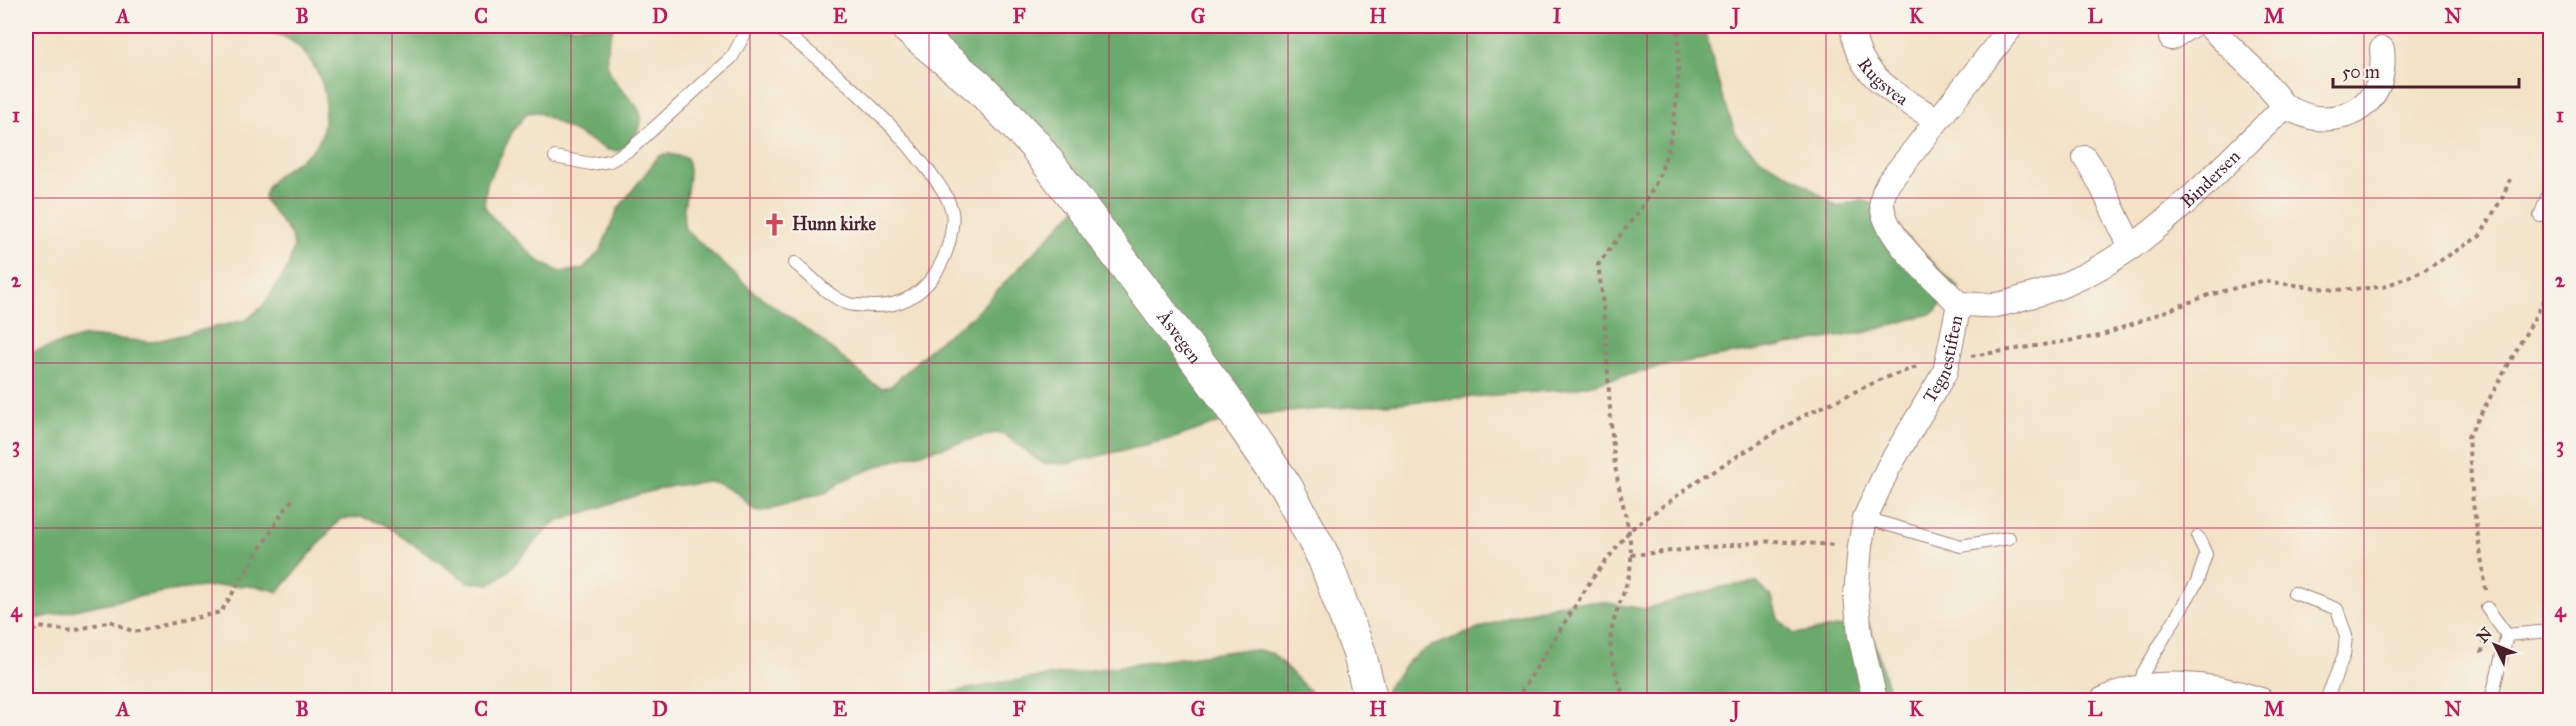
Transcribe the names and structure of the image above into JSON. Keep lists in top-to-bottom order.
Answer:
{
  "streets": {
    "main road": ["Åsvegen"],
    "street": ["Rugsvea", "Bindersen", "Tegnestiften"]
  },
  "crossings": [
    ["Rugsvea", "Tegnestiften"],
    ["Bindersen", "Tegnestiften"]
  ],
  "places": {
    "church": ["Hunn kirke"]
  },
  "scale_bar": "50 m",
  "north": "top left",
  "grid": {
    "columns": [
      "A",
      "B",
      "C",
      "D",
      "E",
      "F",
      "G",
      "H",
      "I",
      "J",
      "K",
      "L",
      "M",
      "N"
    ],
    "rows": [
      "1",
      "2",
      "3",
      "4"
    ]
  }
}
